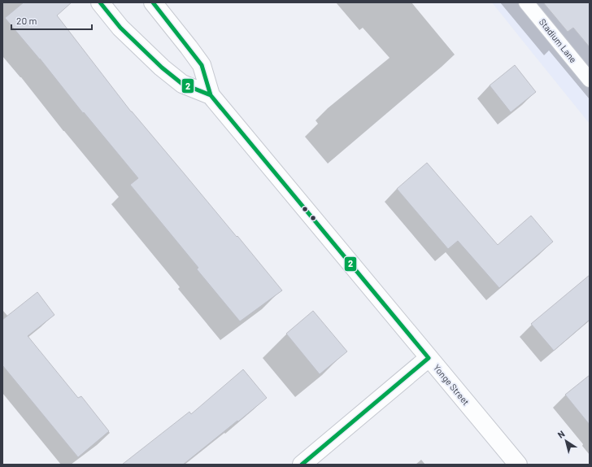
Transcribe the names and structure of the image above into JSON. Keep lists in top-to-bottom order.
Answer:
{
  "streets": {
    "street": ["Yonge Street"],
    "lane": ["Stadium Lane"]
  },
  "lines": ["transit line 2"],
  "scale_bar": "20 m",
  "north": "top left"
}
